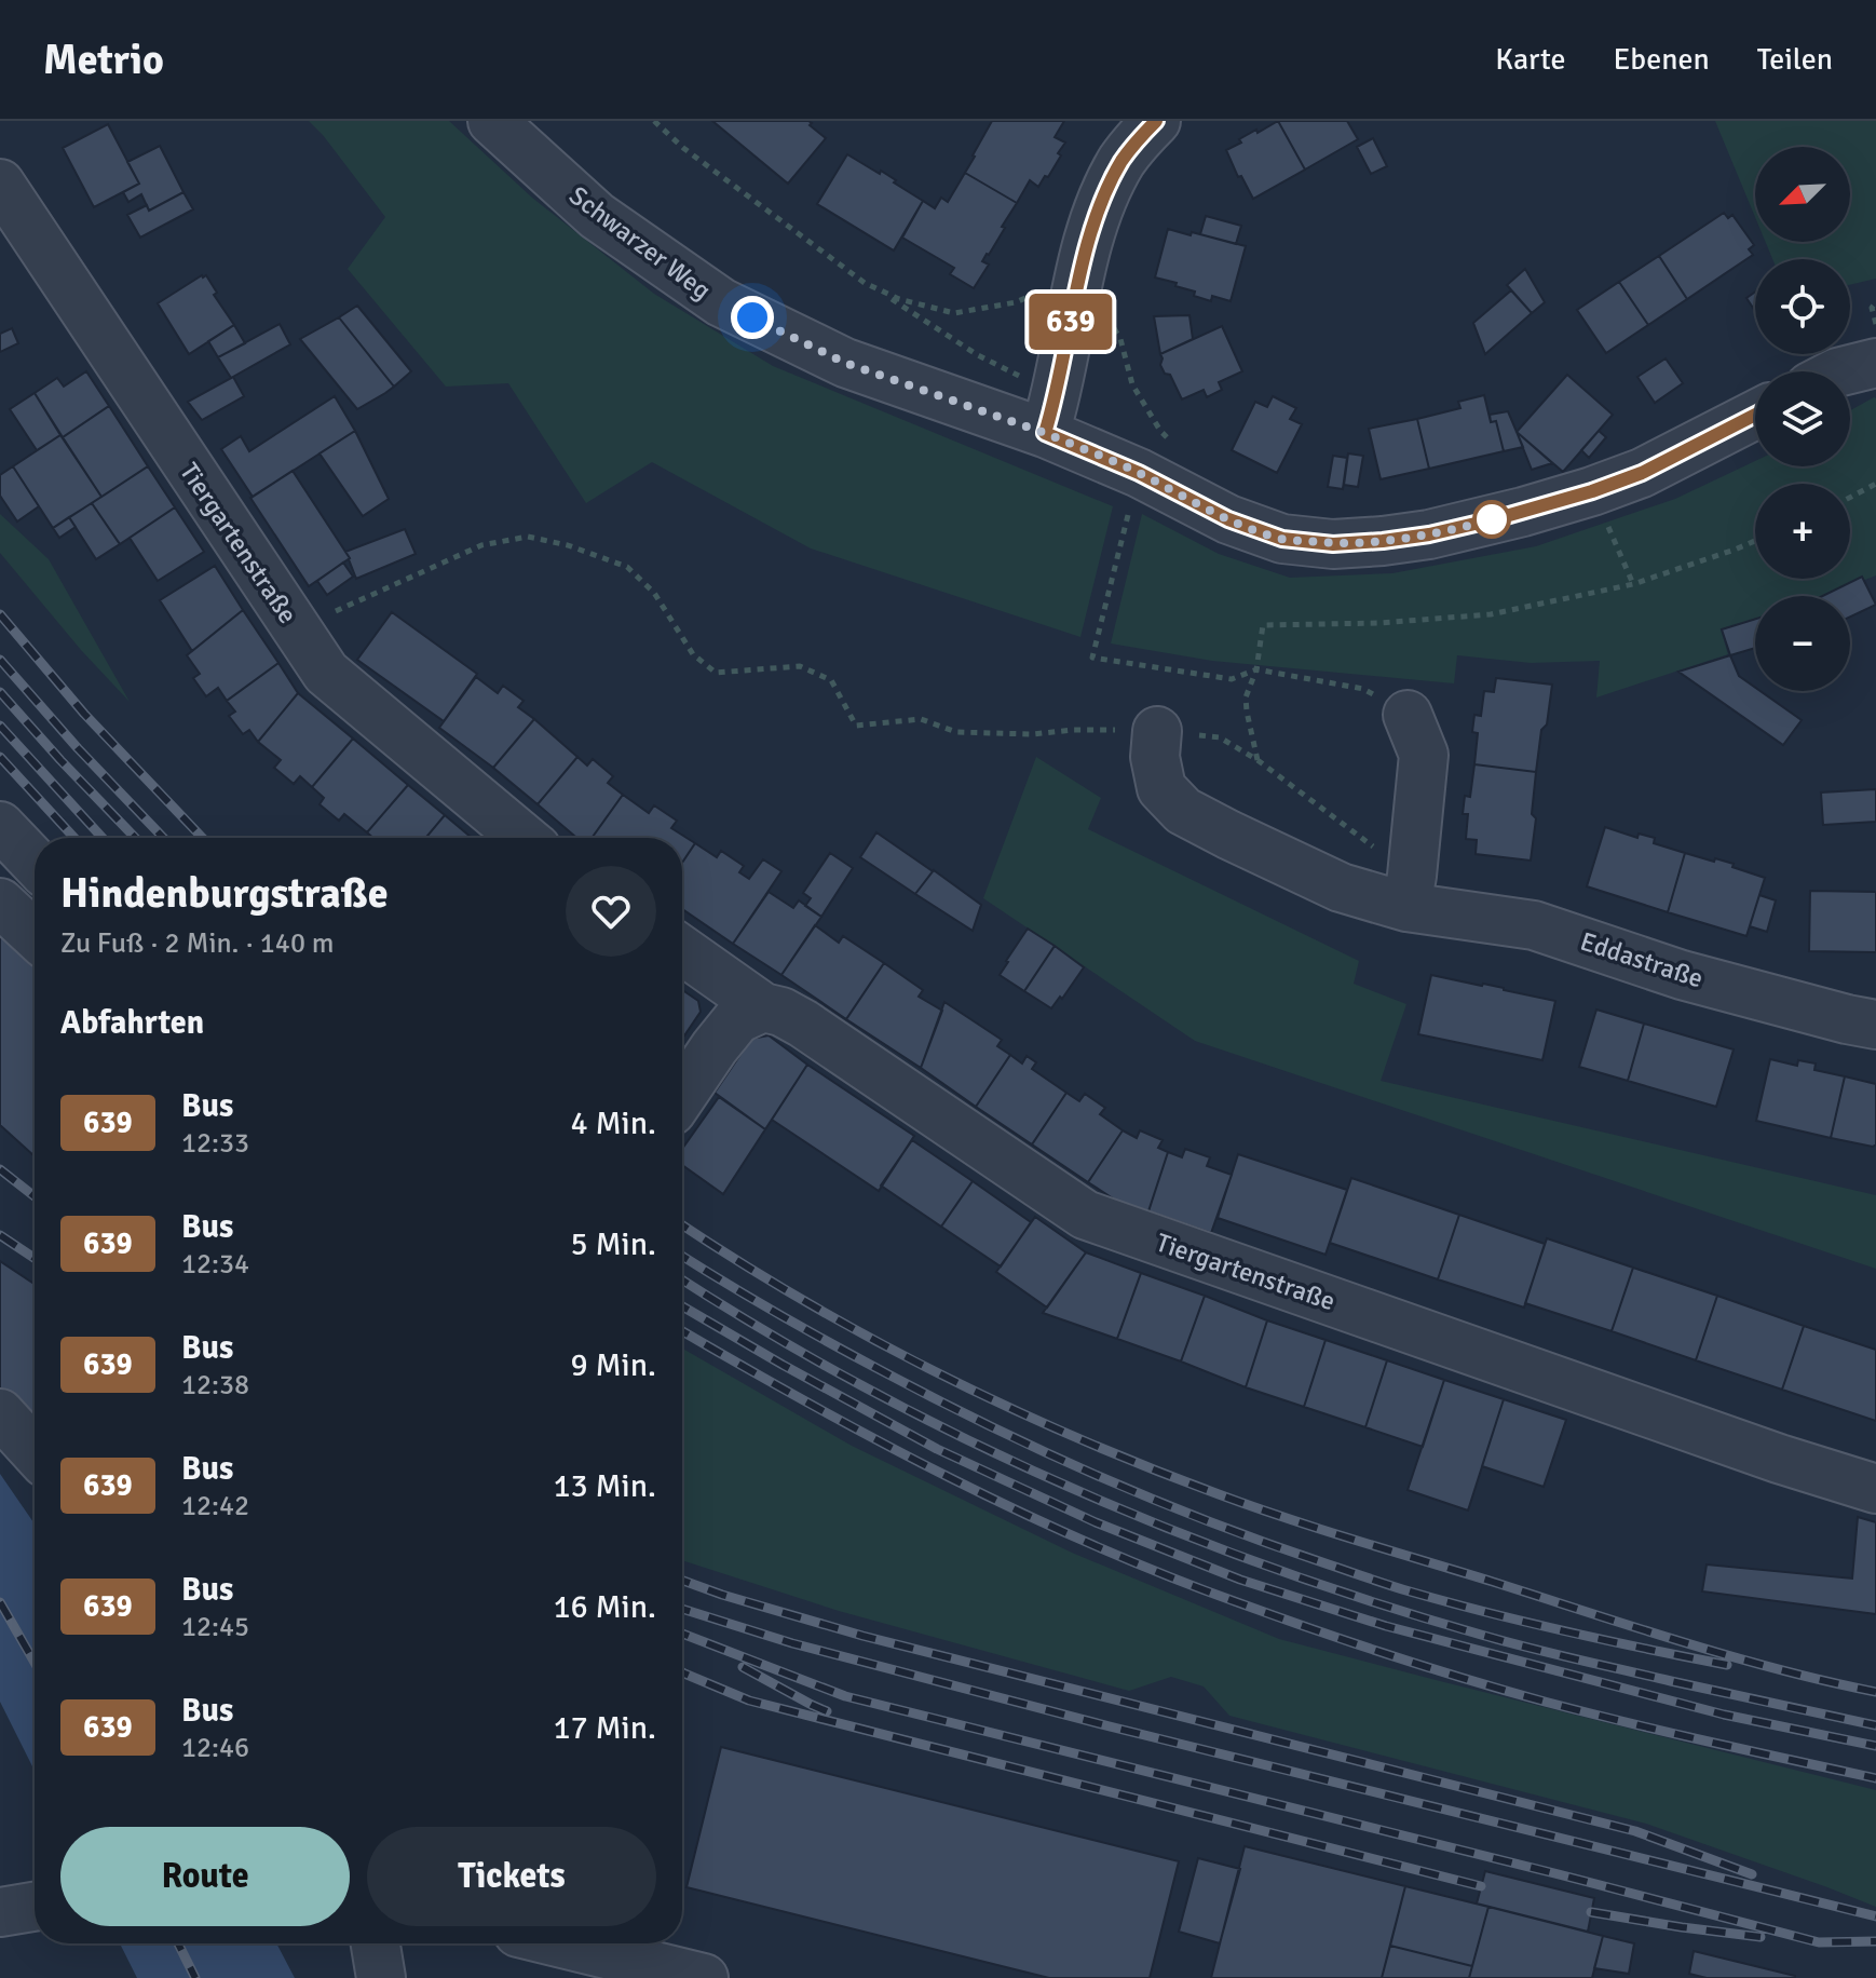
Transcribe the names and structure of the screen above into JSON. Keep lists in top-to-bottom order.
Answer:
{
  "streets": {
    "street": ["Schwarzer Weg", "Tiergartenstraße", "Eddastraße"]
  },
  "lines": ["bus line 639"],
  "north": "bottom left",
  "page": {
    "header": "Metrio",
    "nav": ["Karte", "Ebenen", "Teilen"],
    "on_map": "639",
    "map_buttons": ["+", "−"],
    "heading": [
      ["Hindenburgstraße", "Zu Fuß · 2 Min. · 140 m"],
      "Abfahrten"
    ],
    "list": [
      {
        "mark": "639",
        "name": "Bus",
        "note": "12:33",
        "value": "4 Min."
      },
      {
        "mark": "639",
        "name": "Bus",
        "note": "12:34",
        "value": "5 Min."
      },
      {
        "mark": "639",
        "name": "Bus",
        "note": "12:38",
        "value": "9 Min."
      },
      {
        "mark": "639",
        "name": "Bus",
        "note": "12:42",
        "value": "13 Min."
      },
      {
        "mark": "639",
        "name": "Bus",
        "note": "12:45",
        "value": "16 Min."
      },
      {
        "mark": "639",
        "name": "Bus",
        "note": "12:46",
        "value": "17 Min."
      }
    ],
    "buttons": ["Route", "Tickets"]
  }
}
